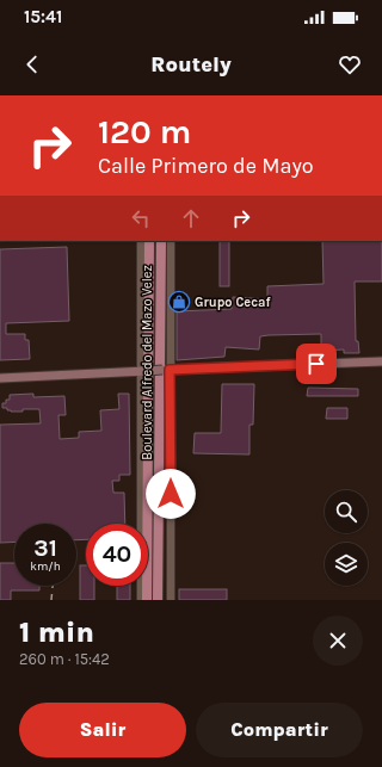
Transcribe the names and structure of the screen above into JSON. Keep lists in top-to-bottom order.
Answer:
{
  "streets": {
    "main road": ["Boulevard Alfredo del Mazo Velez"]
  },
  "places": {
    "shop": ["Grupo Cecaf"]
  },
  "page": {
    "status": "15:41",
    "header": "Routely",
    "turn": ["120 m", "Calle Primero de Mayo"],
    "speed": "31 km/h",
    "limit": "40",
    "heading": ["1 min", "260 m · 15:42"],
    "buttons": ["Salir", "Compartir"]
  }
}
